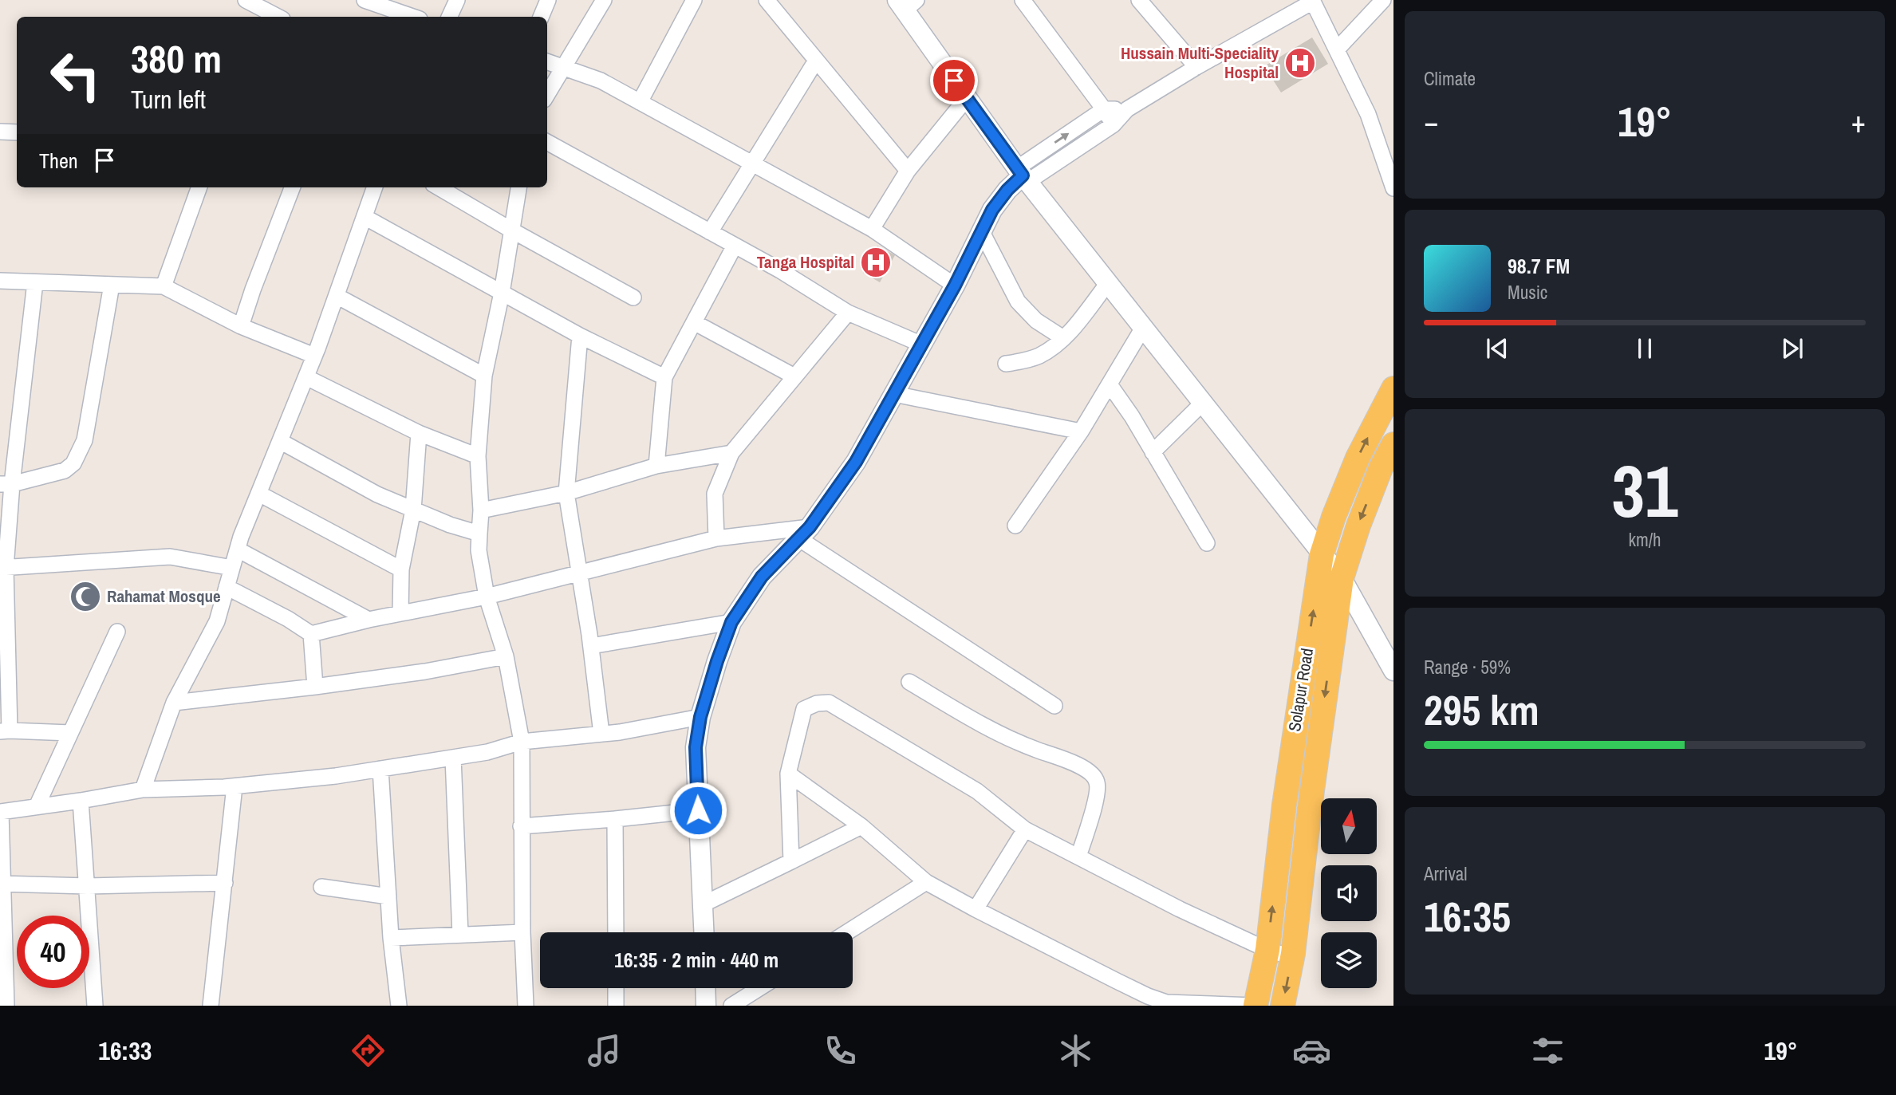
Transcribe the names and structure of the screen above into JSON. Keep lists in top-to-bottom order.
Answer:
{
  "streets": {
    "main road": ["Solapur Road"]
  },
  "places": {
    "hospital": ["Hussain Multi-Speciality Hospital", "Tanga Hospital"],
    "mosque": ["Rahamat Mosque"]
  },
  "north": "top",
  "page": {
    "tile": [
      "Climate",
      ["31", "km/h"],
      ["Range · 59%", "295 km"],
      ["Arrival", "16:35"]
    ],
    "turn": ["380 m", "Turn left"],
    "heat": ["−", "19°", "+"],
    "then": "Then",
    "song": ["98.7 FM", "Music"],
    "limit": "40",
    "trip": "16:35 · 2 min · 440 m",
    "tabs": ["16:33", "19°"]
  }
}
